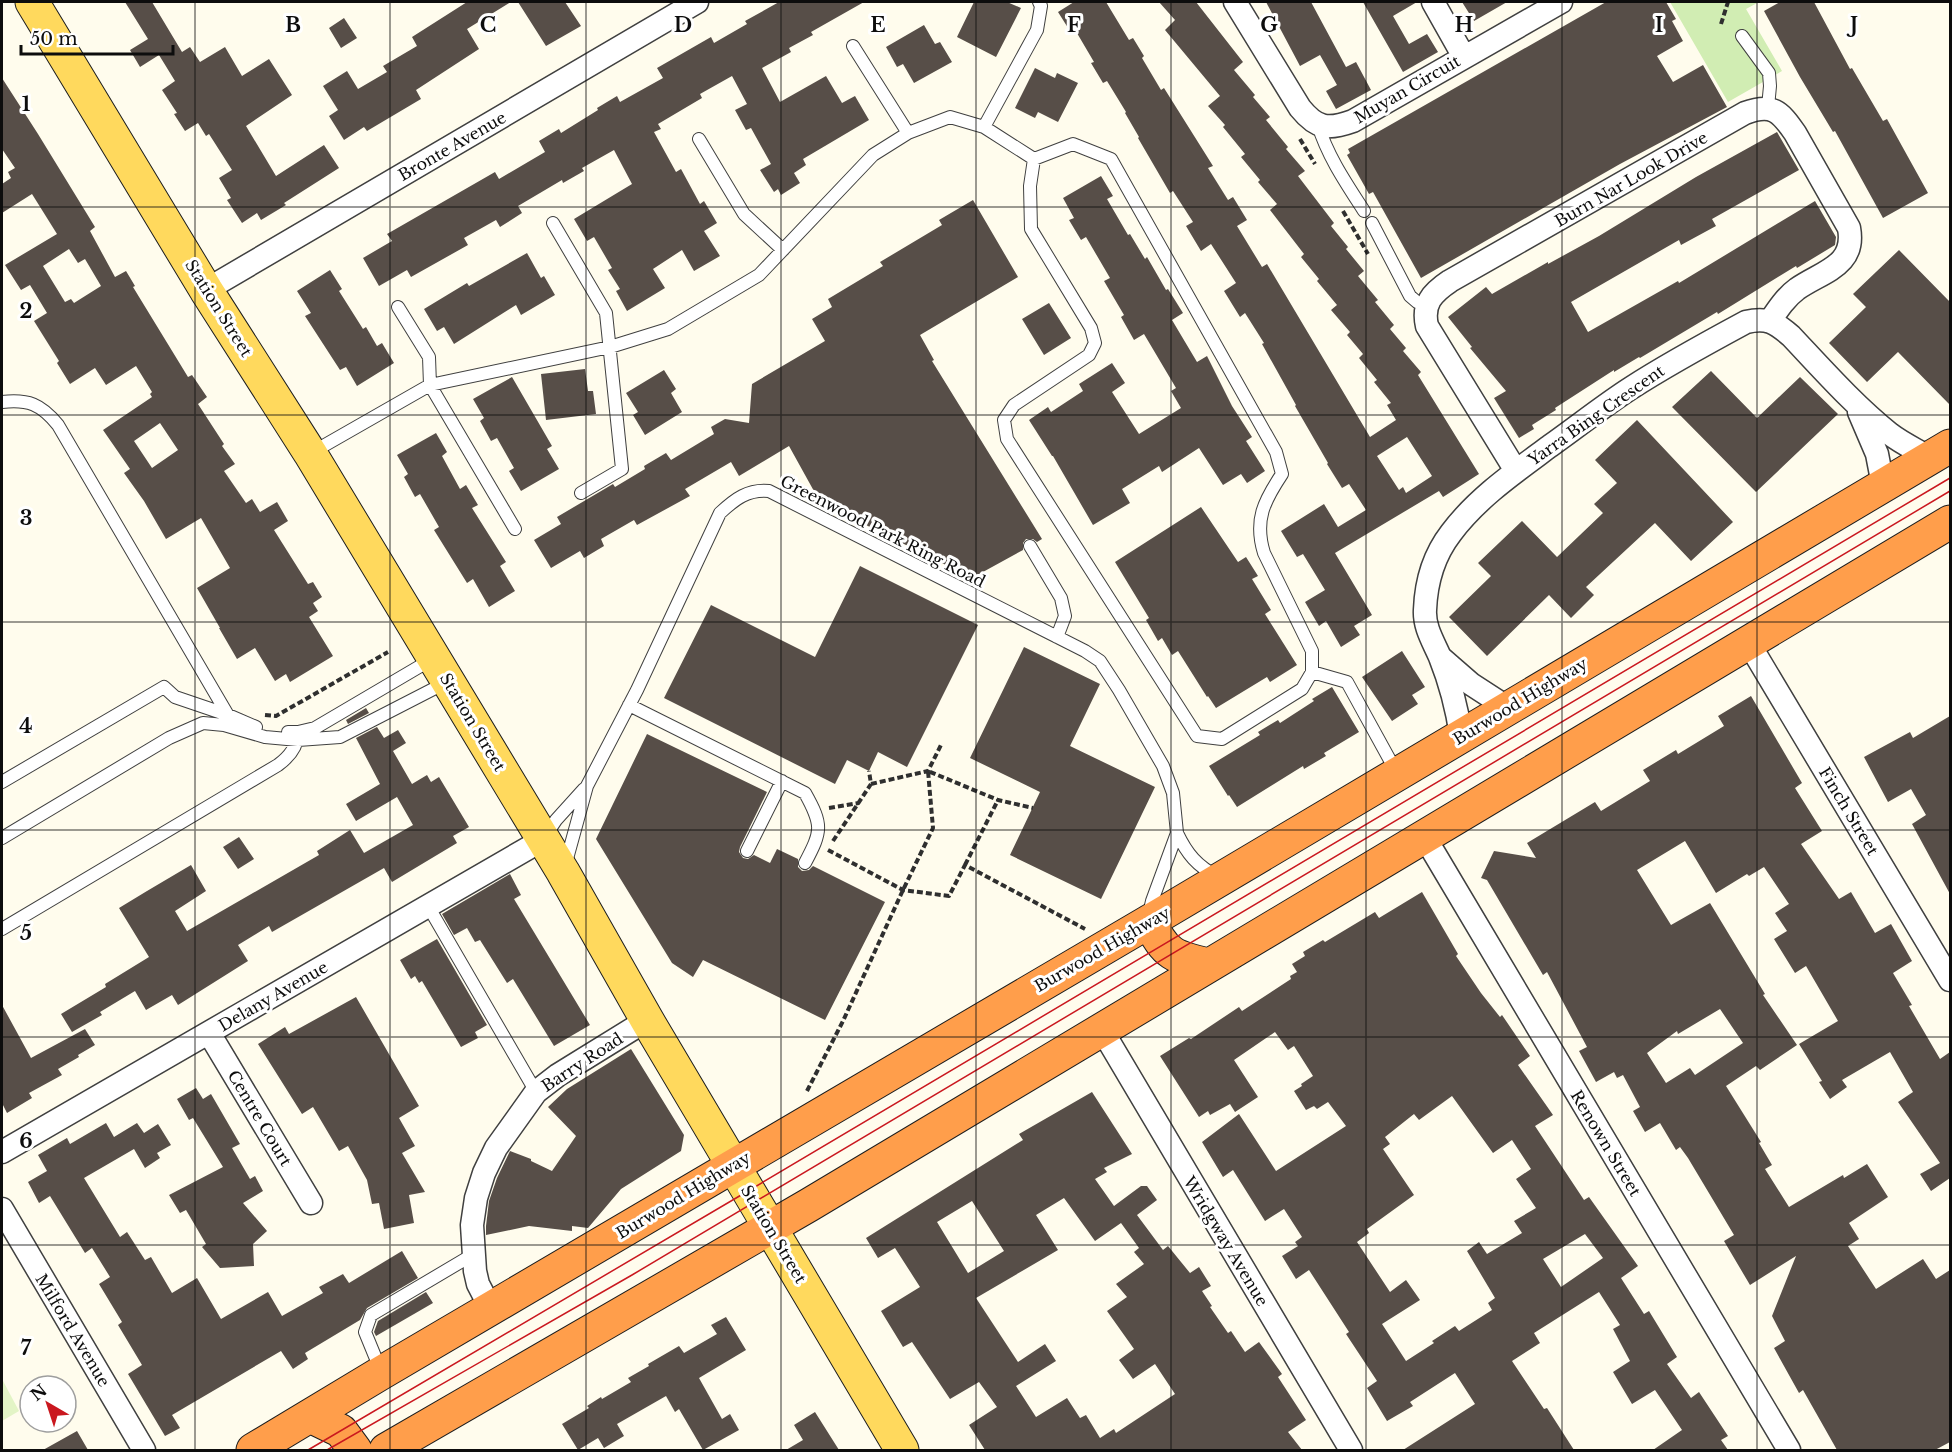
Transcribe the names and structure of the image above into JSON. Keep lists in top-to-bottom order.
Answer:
{
  "streets": {
    "highway": ["Burwood Highway"],
    "main road": ["Station Street"],
    "street": [
      "Muyan Circuit",
      "Bronte Avenue",
      "Burn Nar Look Drive",
      "Yarra Bing Crescent",
      "Finch Street",
      "Delany Avenue",
      "Barry Road",
      "Centre Court",
      "Renown Street",
      "Wridgway Avenue",
      "Milford Avenue"
    ],
    "lane": ["Greenwood Park Ring Road"]
  },
  "crossings": [
    ["Bronte Avenue", "Station Street"],
    ["Station Street", "Burwood Highway"],
    ["Station Street", "Delany Avenue"],
    ["Station Street", "Barry Road"],
    ["Yarra Bing Crescent", "Burwood Highway"],
    ["Burwood Highway", "Barry Road"],
    ["Delany Avenue", "Centre Court"]
  ],
  "scale_bar": "50 m",
  "north": "top left",
  "grid": {
    "columns": [
      "B",
      "C",
      "D",
      "E",
      "F",
      "G",
      "H",
      "I",
      "J"
    ],
    "rows": [
      "1",
      "2",
      "3",
      "4",
      "5",
      "6",
      "7"
    ]
  }
}
